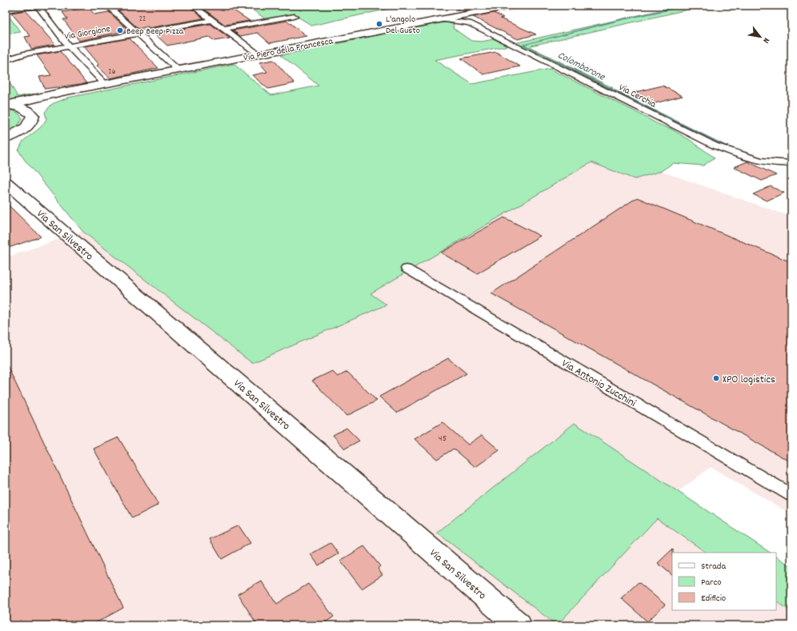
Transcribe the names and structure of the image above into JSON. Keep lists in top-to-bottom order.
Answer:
{
  "streets": {
    "main road": ["Via Piero della Francesca", "Via San Silvestro"],
    "street": ["Via Giorgione", "Via Cerchia", "Via Antonio Zucchini"]
  },
  "crossings": [
    ["Via Piero della Francesca", "Via Cerchia"]
  ],
  "water": ["Colombarone"],
  "places": ["L'angolo Del Gusto", "Beep Beep Pizza", "XPO logistics"],
  "house_numbers": ["22", "26", "45"],
  "legend": ["Strada", "Parco", "Edificio"],
  "north": "bottom right"
}
